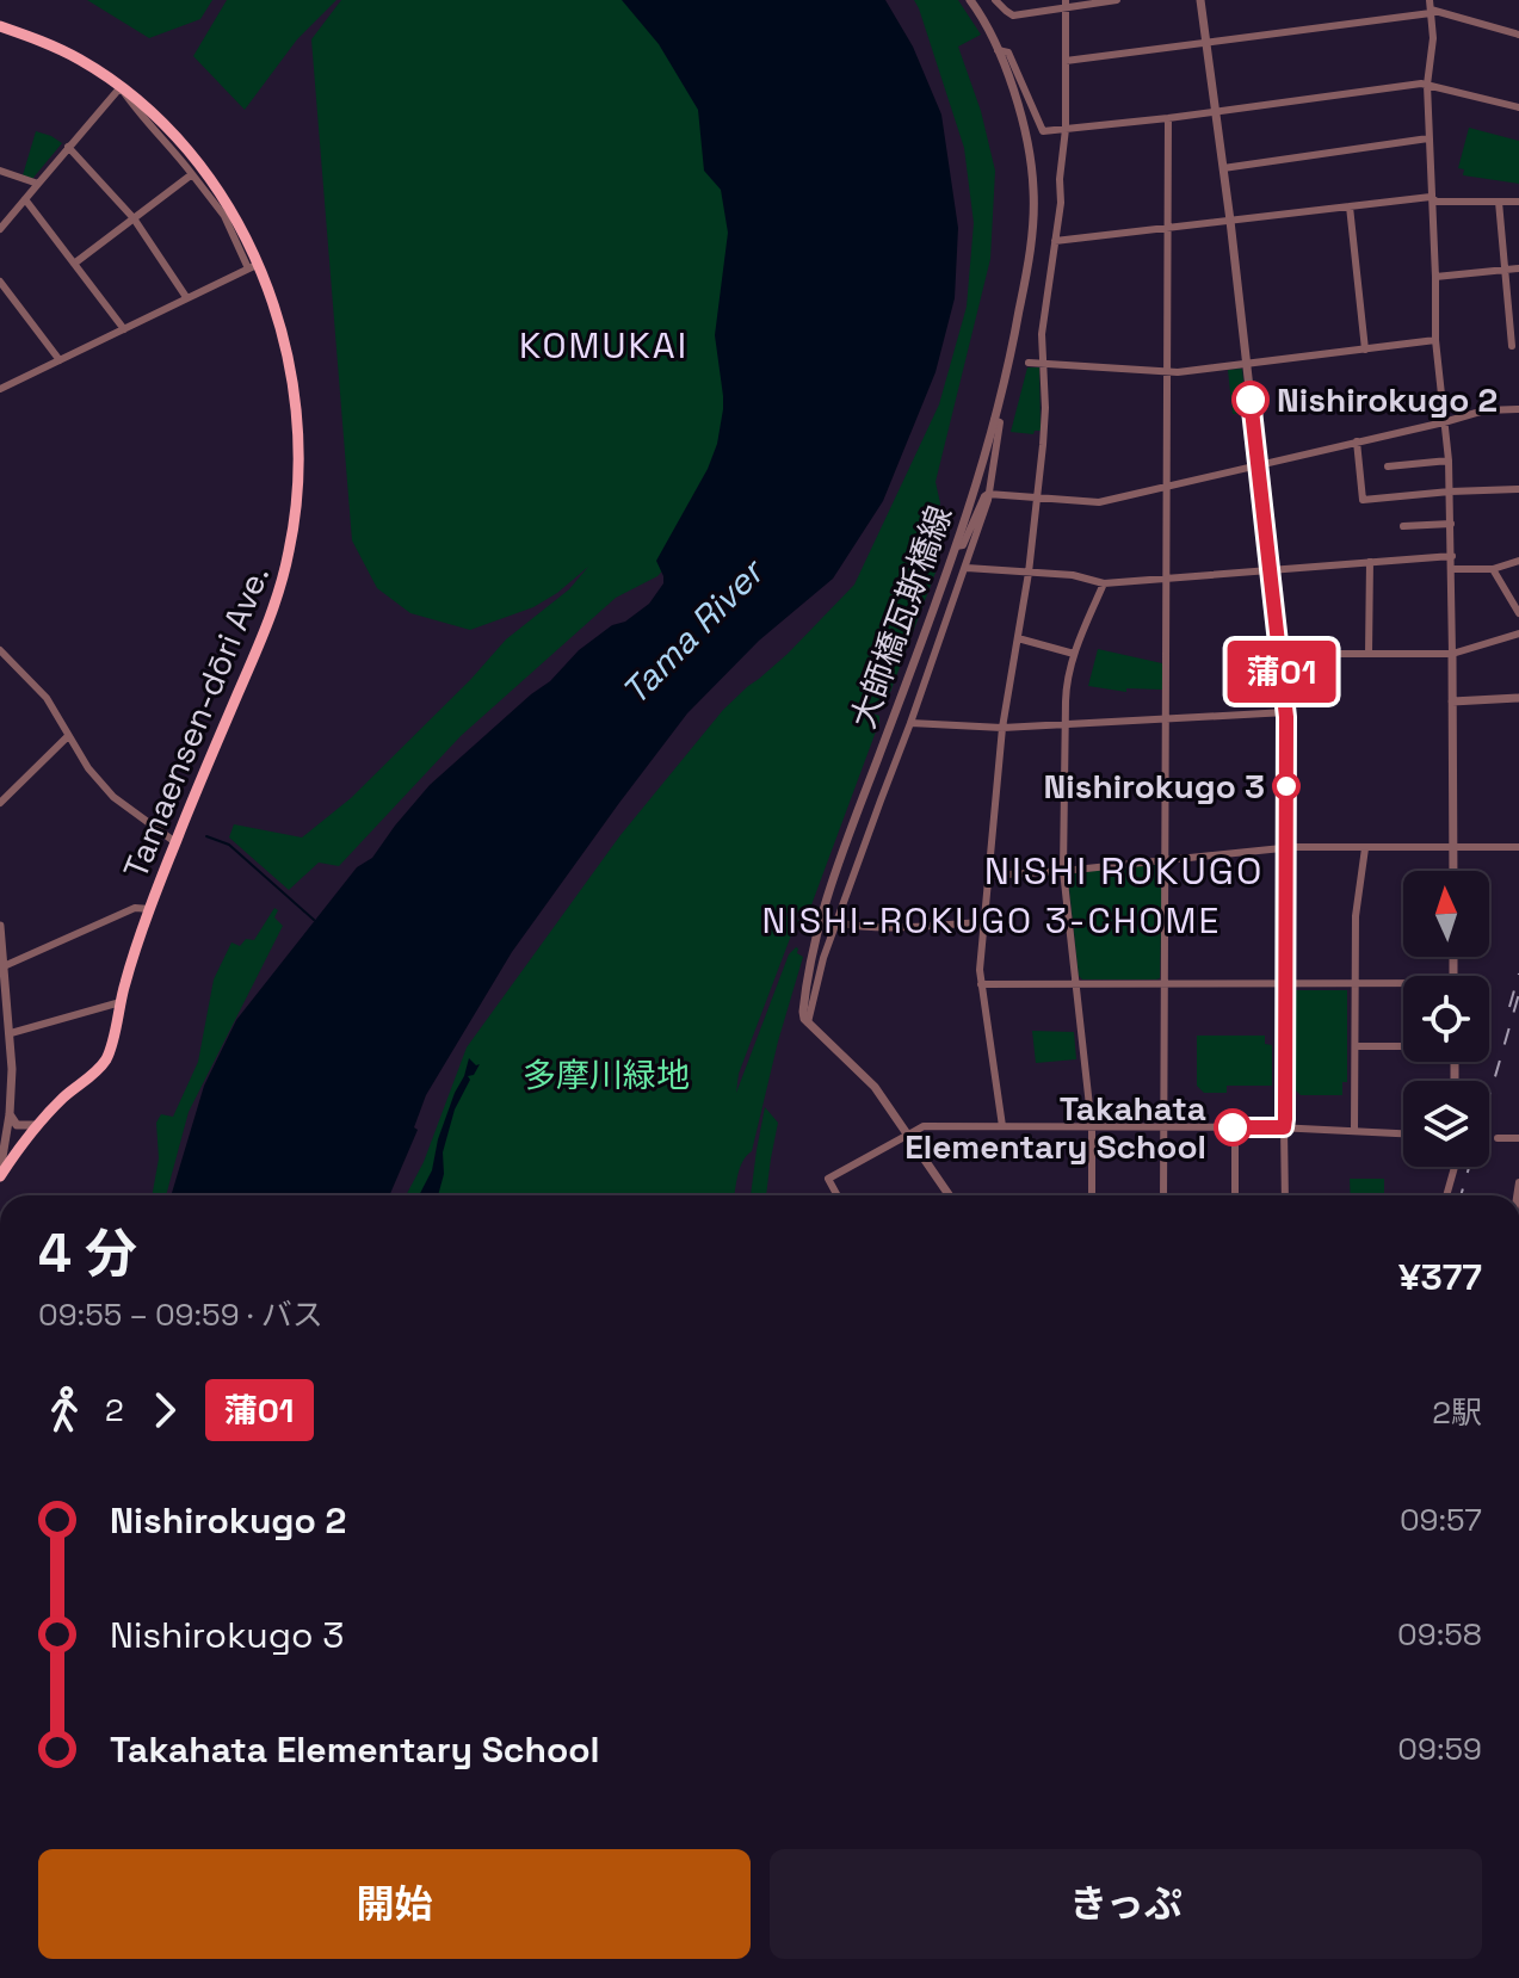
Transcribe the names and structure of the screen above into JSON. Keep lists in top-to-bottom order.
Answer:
{
  "streets": {
    "main road": ["Tamaensen-dōri Ave."],
    "street": ["大師橋瓦斯橋線"]
  },
  "districts": ["KOMUKAI", "NISHI ROKUGO", "NISHI-ROKUGO 3-CHOME"],
  "water": ["Tama River"],
  "parks": ["多摩川緑地"],
  "places": ["Nishirokugo 2", "Nishirokugo 3", "Takahata Elementary School"],
  "lines": ["bus line 蒲01"],
  "north": "top",
  "page": {
    "on_map": "蒲01",
    "heading": ["4 分", "09:55 – 09:59 · バス", "¥377"],
    "legs": ["2", "蒲01", "2駅"],
    "list": [
      {
        "name": "Nishirokugo 2",
        "value": "09:57"
      },
      {
        "name": "Nishirokugo 3",
        "value": "09:58"
      },
      {
        "name": "Takahata Elementary School",
        "value": "09:59"
      }
    ],
    "buttons": ["開始", "きっぷ"]
  }
}
